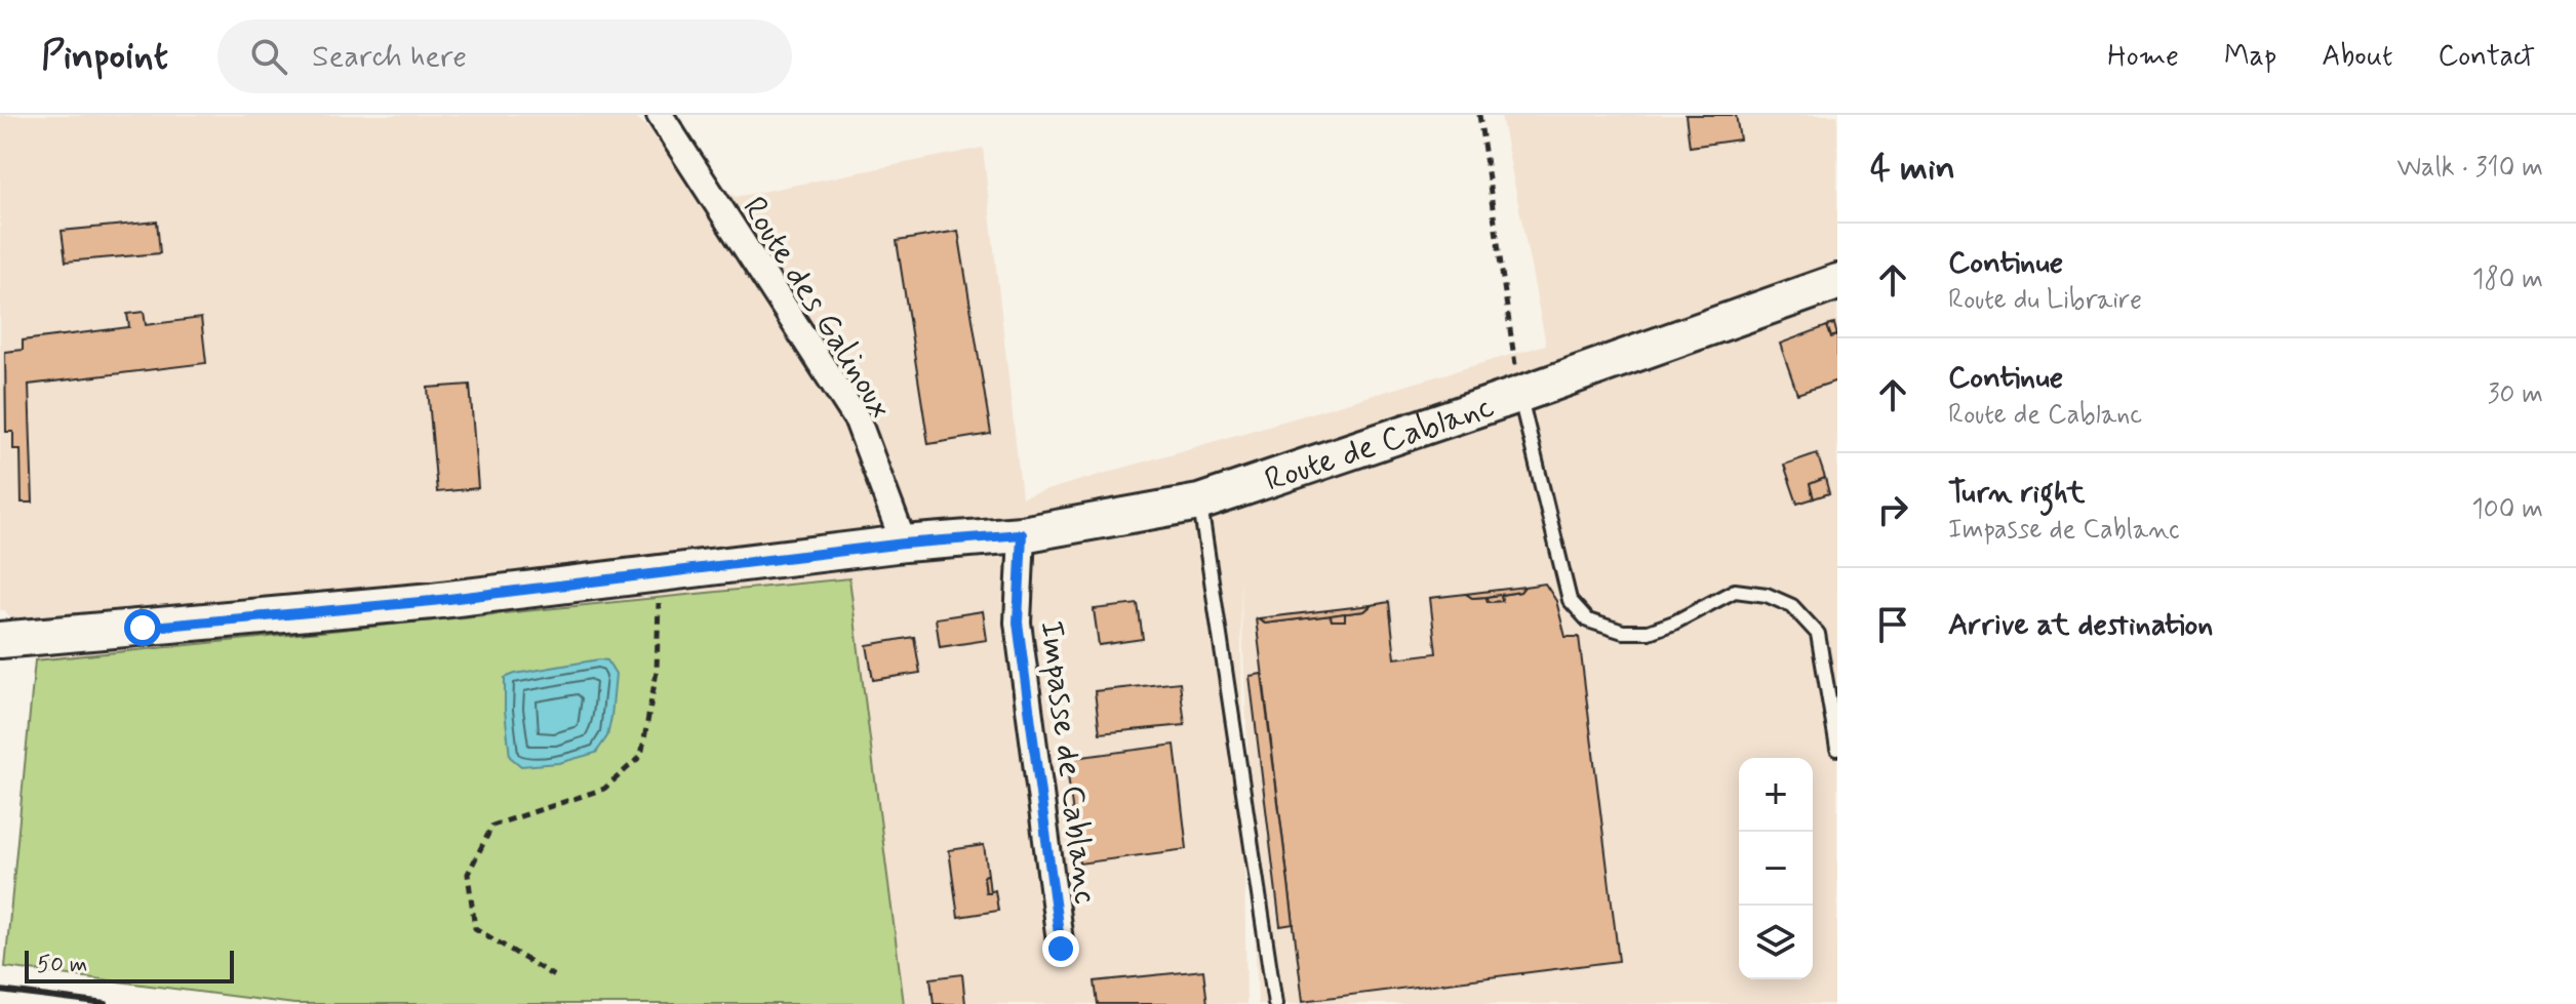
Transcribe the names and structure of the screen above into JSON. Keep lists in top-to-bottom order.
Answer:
{
  "streets": {
    "main road": ["Route de Cablanc"],
    "street": ["Route des Galinoux", "Impasse de Cablanc"]
  },
  "crossings": [
    ["Route des Galinoux", "Route de Cablanc"],
    ["Route de Cablanc", "Impasse de Cablanc"]
  ],
  "scale_bar": "50 m",
  "page": {
    "header": "Pinpoint",
    "search": "Search here",
    "nav": [
      "Home",
      "Map",
      "About",
      "Contact"
    ],
    "heading": ["4 min", "Walk · 310 m"],
    "list": [
      ["Continue", "Route du Libraire", "180 m"],
      ["Continue", "Route de Cablanc", "30 m"],
      ["Turn right", "Impasse de Cablanc", "100 m"],
      "Arrive at destination"
    ],
    "map_buttons": ["+", "−"],
    "scale": "50 m"
  }
}
